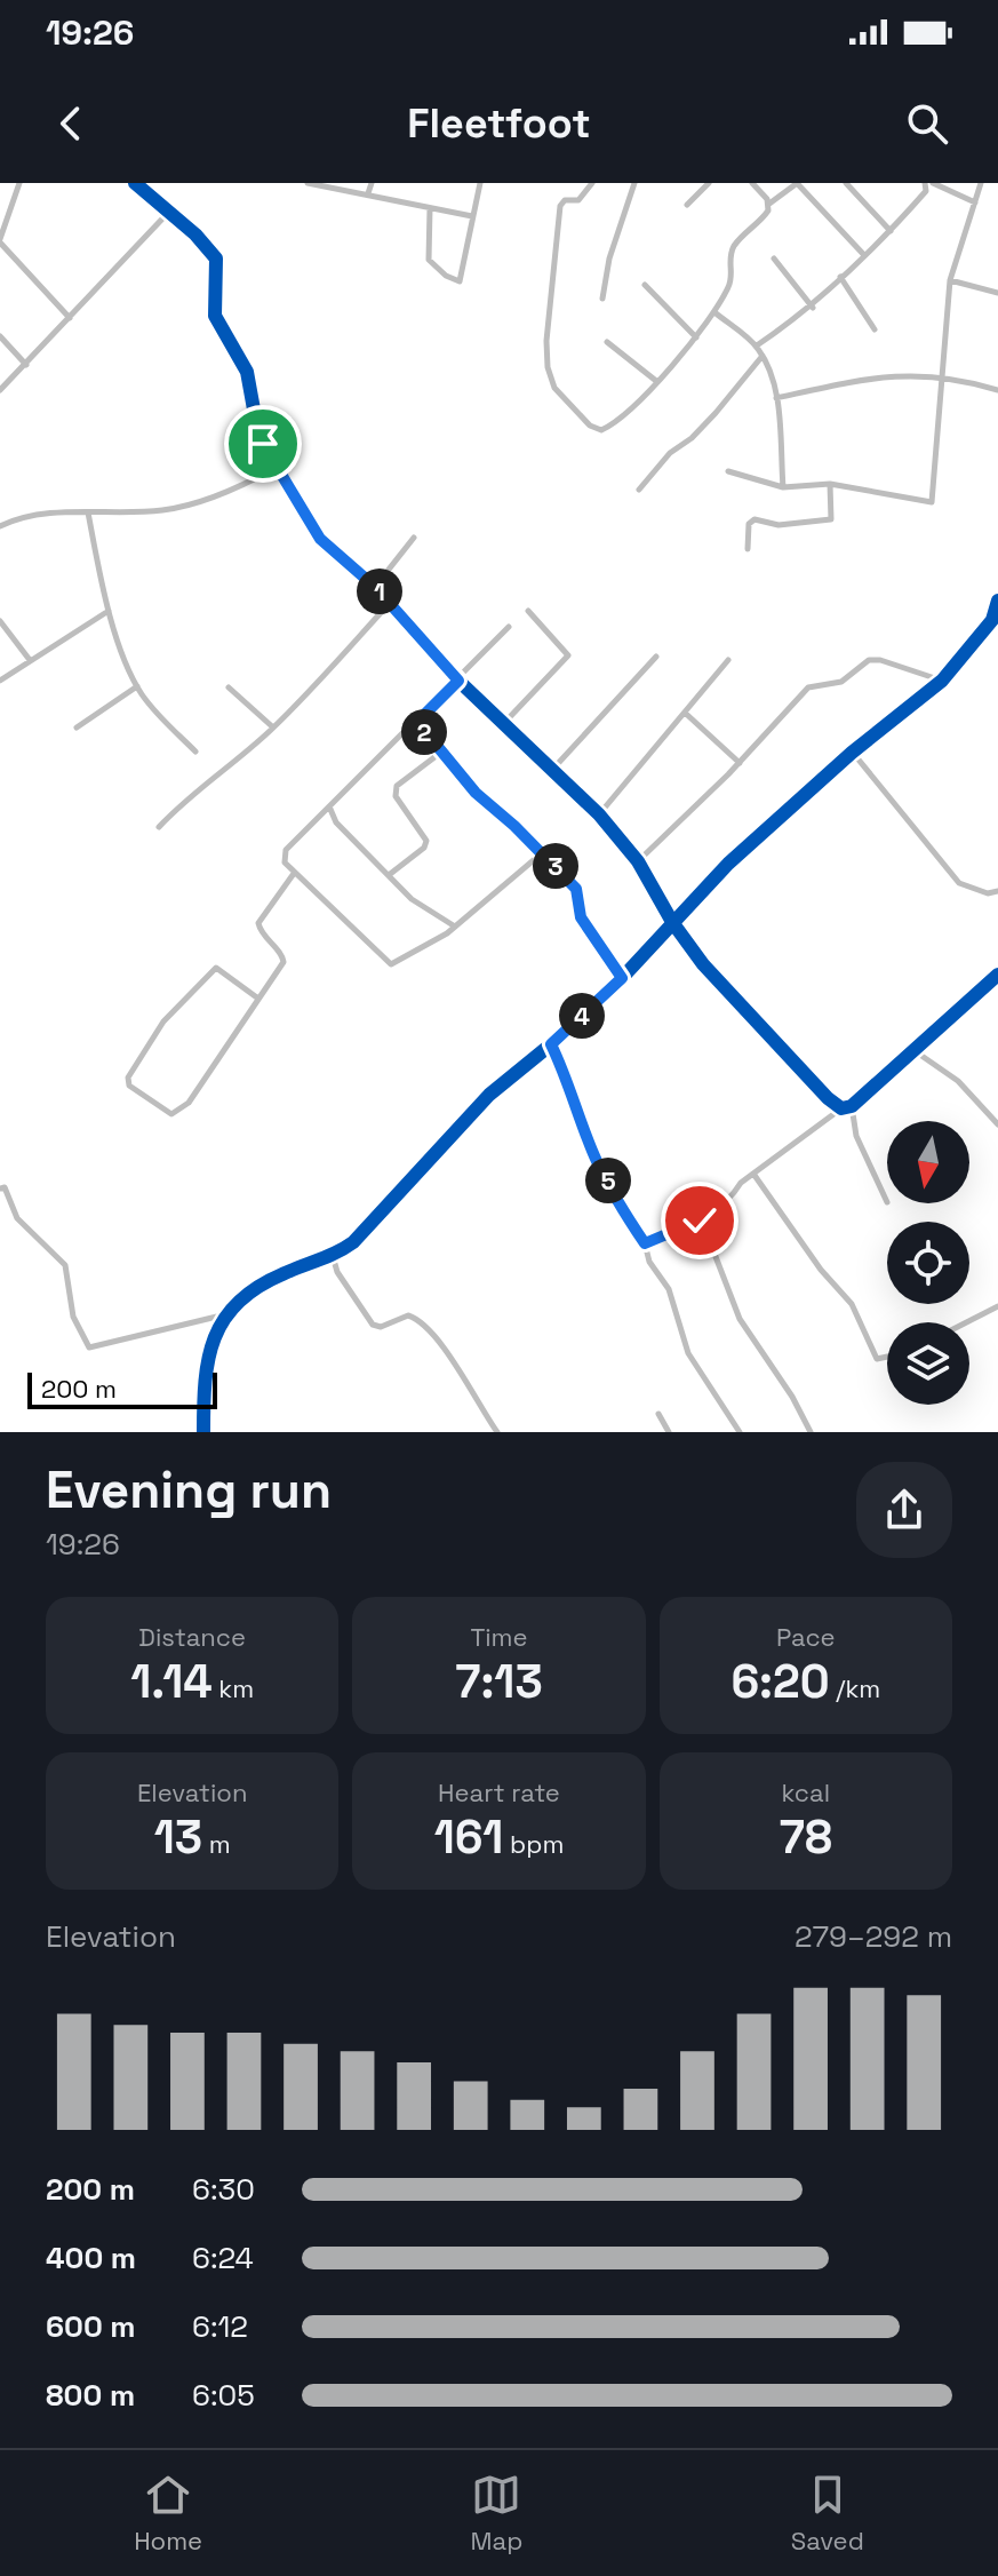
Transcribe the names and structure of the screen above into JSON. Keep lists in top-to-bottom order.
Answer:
{
  "scale_bar": "200 m",
  "north": "bottom",
  "page": {
    "status": "19:26",
    "header": "Fleetfoot",
    "pins": [
      "1",
      "2",
      "3",
      "4",
      "5"
    ],
    "scale": "200 m",
    "heading": ["Evening run", "19:26"],
    "stats": [
      ["Distance", "1.14 km"],
      ["Time", "7:13"],
      ["Pace", "6:20 /km"],
      ["Elevation", "13 m"],
      ["Heart rate", "161 bpm"],
      ["kcal", "78"]
    ],
    "chart": ["Elevation", "279–292 m"],
    "list": [
      {
        "name": "200 m",
        "note": "6:30"
      },
      {
        "name": "400 m",
        "note": "6:24"
      },
      {
        "name": "600 m",
        "note": "6:12"
      },
      {
        "name": "800 m",
        "note": "6:05"
      }
    ],
    "tabs": ["Home", "Map", "Saved"]
  }
}
